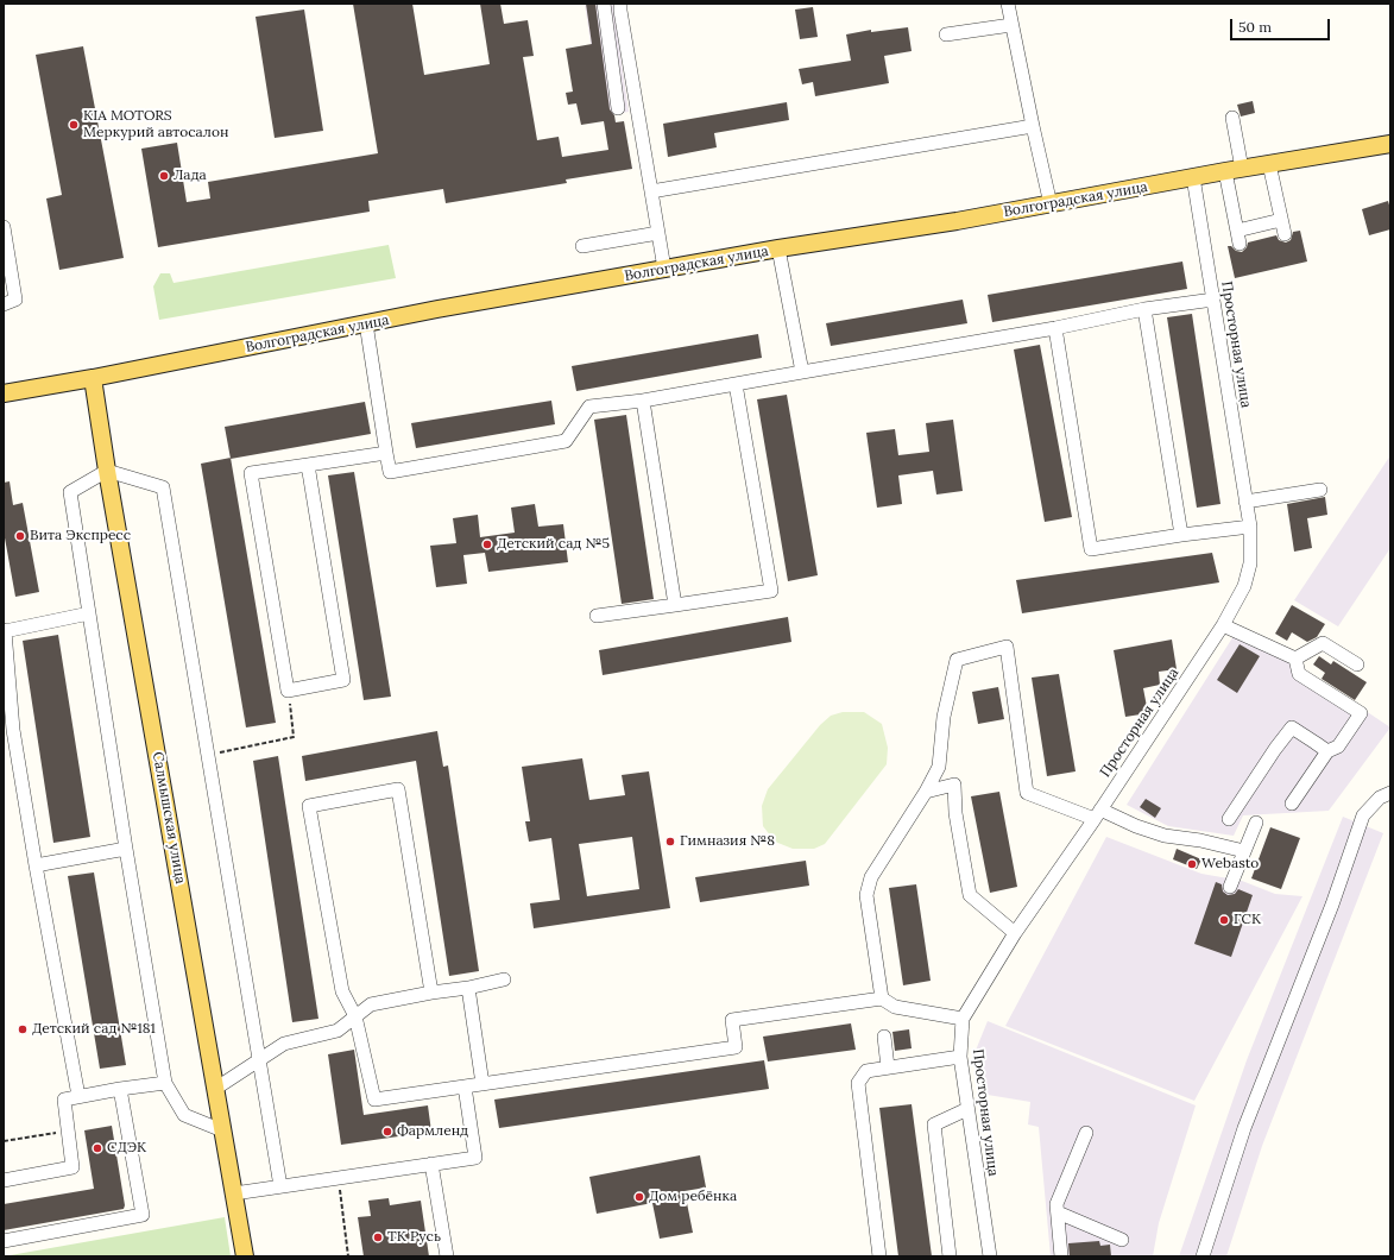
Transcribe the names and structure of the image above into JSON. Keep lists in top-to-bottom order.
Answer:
{
  "streets": {
    "main road": ["Волгоградская улица", "Салмышская улица"],
    "street": ["Просторная улица"]
  },
  "crossings": [
    ["Волгоградская улица", "Просторная улица"],
    ["Волгоградская улица", "Салмышская улица"]
  ],
  "places": [
    "KIA MOTORS Меркурий автосалон",
    "Лада",
    "Вита Экспресс",
    "Детский сад №5",
    "Гимназия №8",
    "Webasto",
    "ГСК",
    "Детский сад №181",
    "Фармленд",
    "СДЭК",
    "Дом ребёнка",
    "ТК Русь"
  ],
  "scale_bar": "50 m"
}
